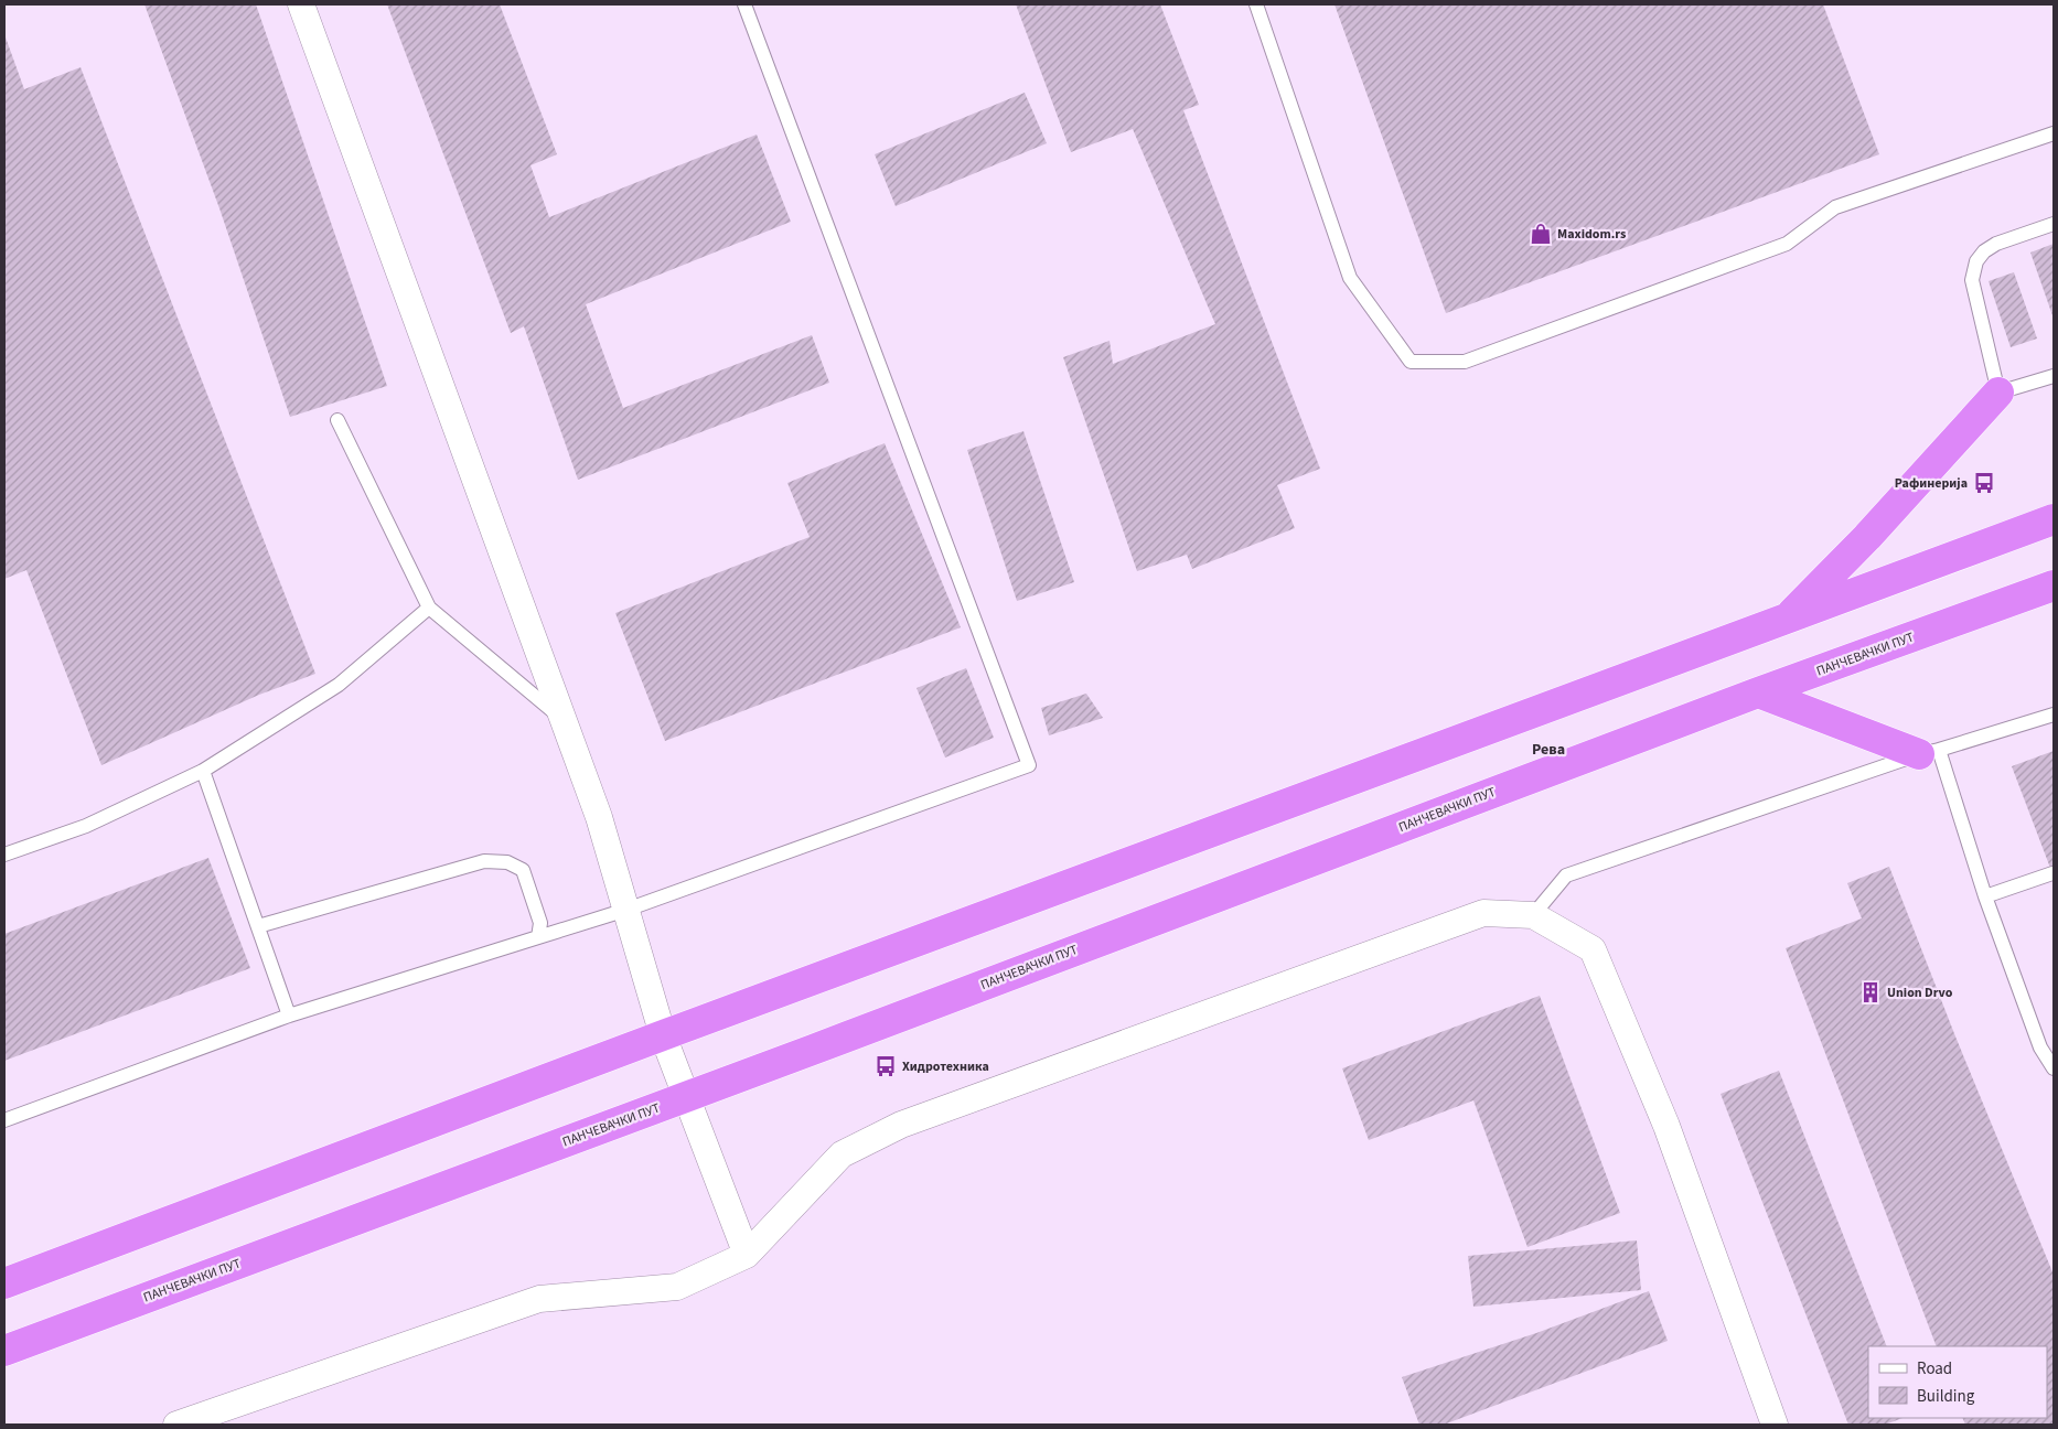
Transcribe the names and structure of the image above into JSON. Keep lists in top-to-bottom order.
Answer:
{
  "streets": {
    "highway": ["ПАНЧЕВАЧКИ ПУТ"]
  },
  "districts": ["Рева"],
  "places": {
    "shop": ["Maxidom.rs"],
    "bus stop": ["Рафинерија", "Хидротехника"],
    "building": ["Union Drvo"]
  },
  "legend": ["Road", "Building"]
}
